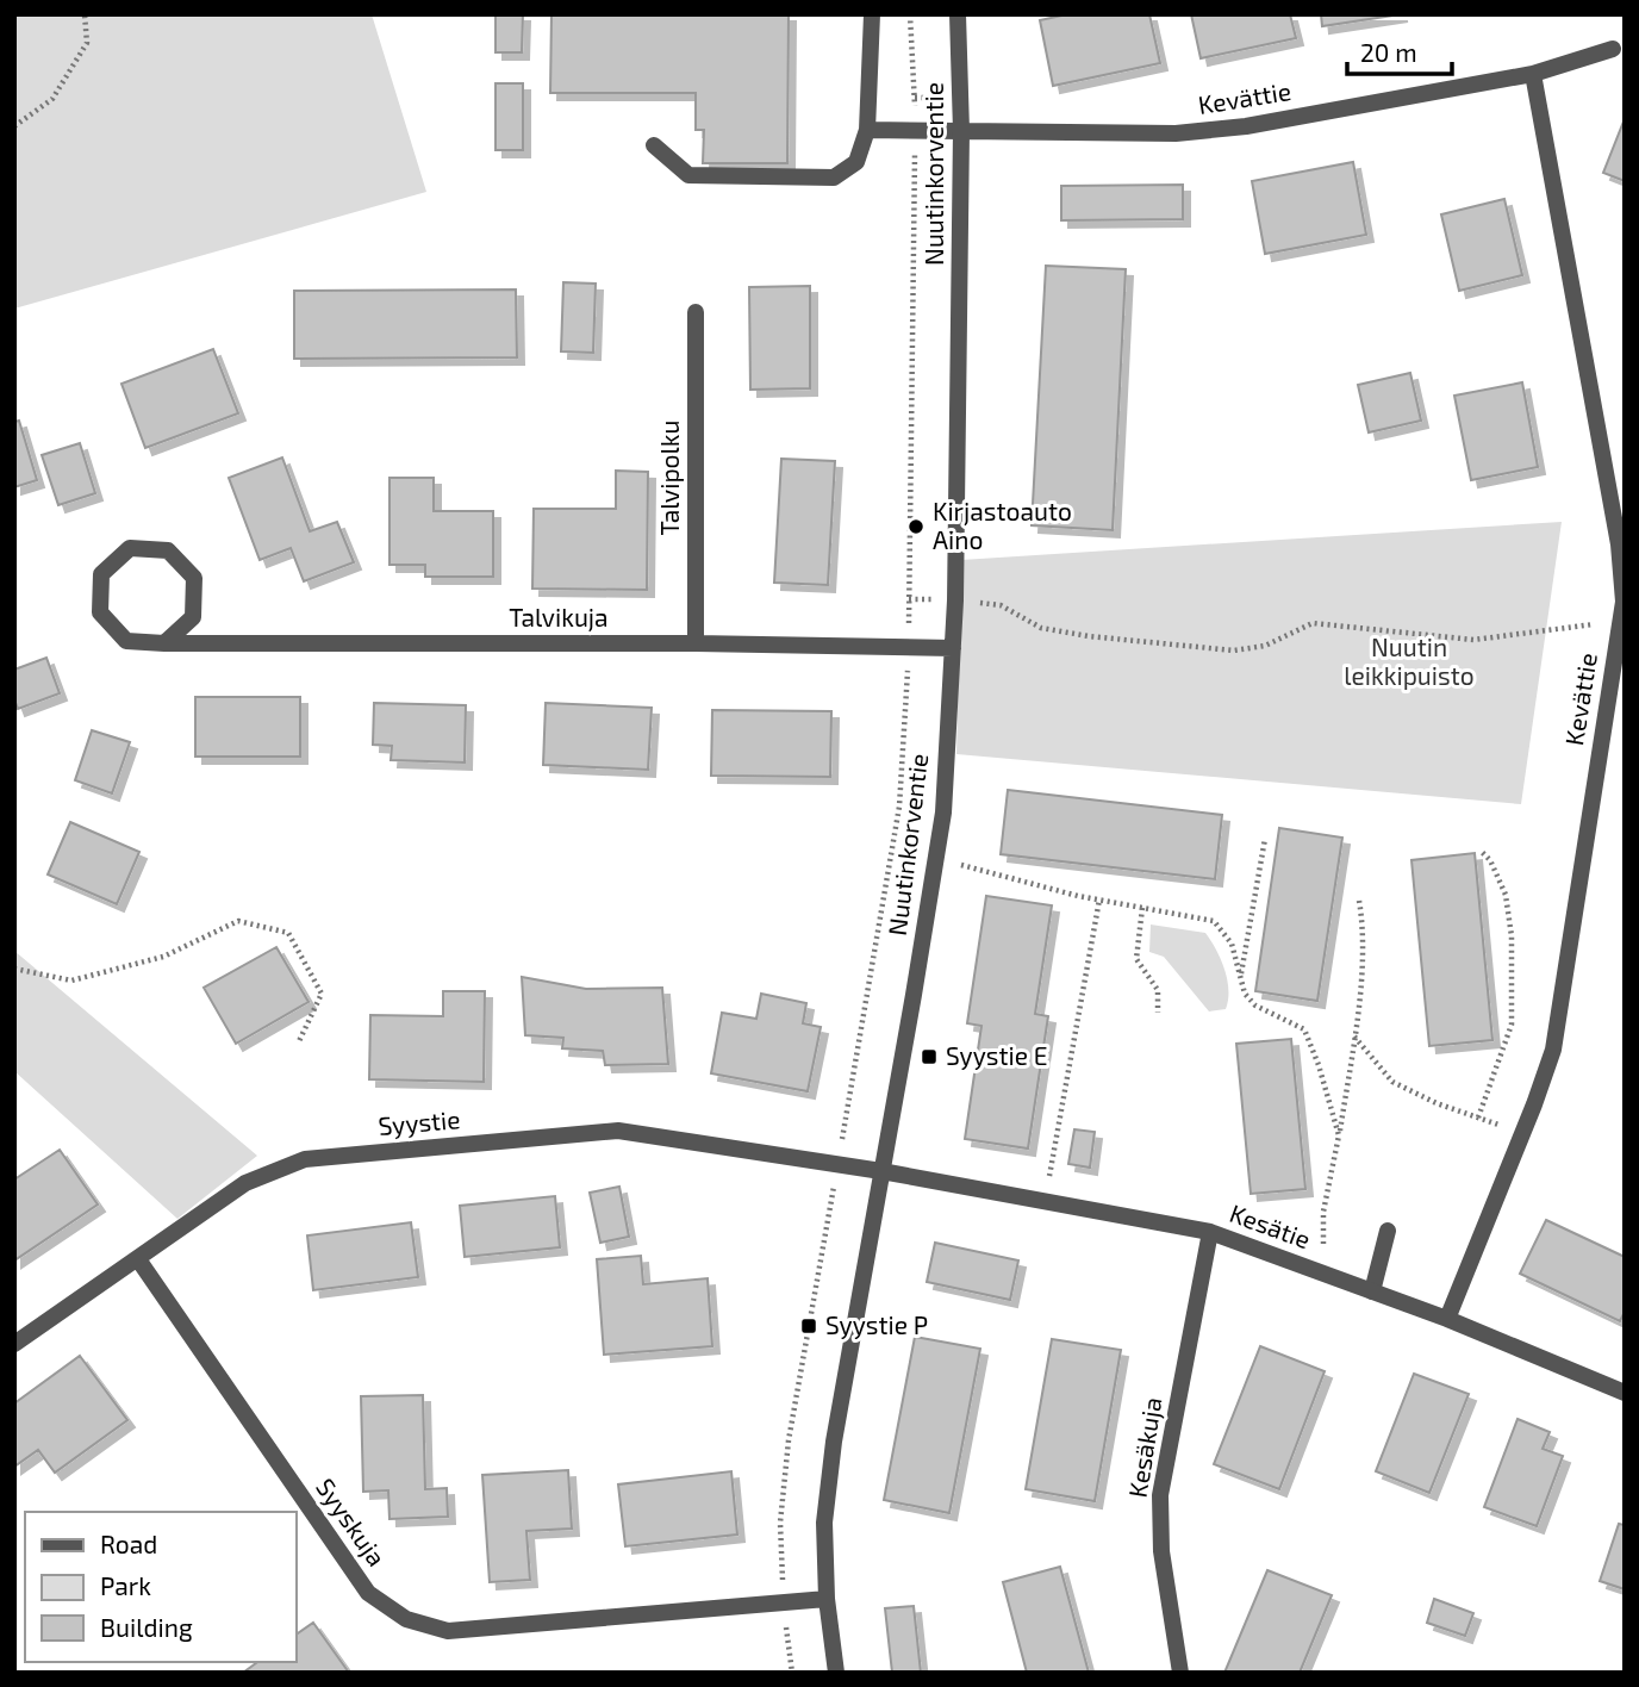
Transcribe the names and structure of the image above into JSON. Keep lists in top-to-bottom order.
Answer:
{
  "streets": {
    "street": [
      "Kevättie",
      "Nuutinkorventie",
      "Talvipolku",
      "Talvikuja",
      "Syystie",
      "Kesätie",
      "Kesäkuja",
      "Syyskuja"
    ]
  },
  "crossings": [
    ["Kevättie", "Nuutinkorventie"],
    ["Kevättie", "Kesätie"],
    ["Nuutinkorventie", "Talvikuja"],
    ["Nuutinkorventie", "Syystie"],
    ["Nuutinkorventie", "Kesätie"],
    ["Nuutinkorventie", "Syyskuja"],
    ["Talvipolku", "Talvikuja"],
    ["Syystie", "Kesätie"],
    ["Syystie", "Syyskuja"],
    ["Kesätie", "Kesäkuja"]
  ],
  "parks": ["Nuutin leikkipuisto"],
  "places": {
    "other": ["Kirjastoauto Aino"],
    "transit": ["Syystie E", "Syystie P"]
  },
  "legend": ["Road", "Park", "Building"],
  "scale_bar": "20 m"
}
